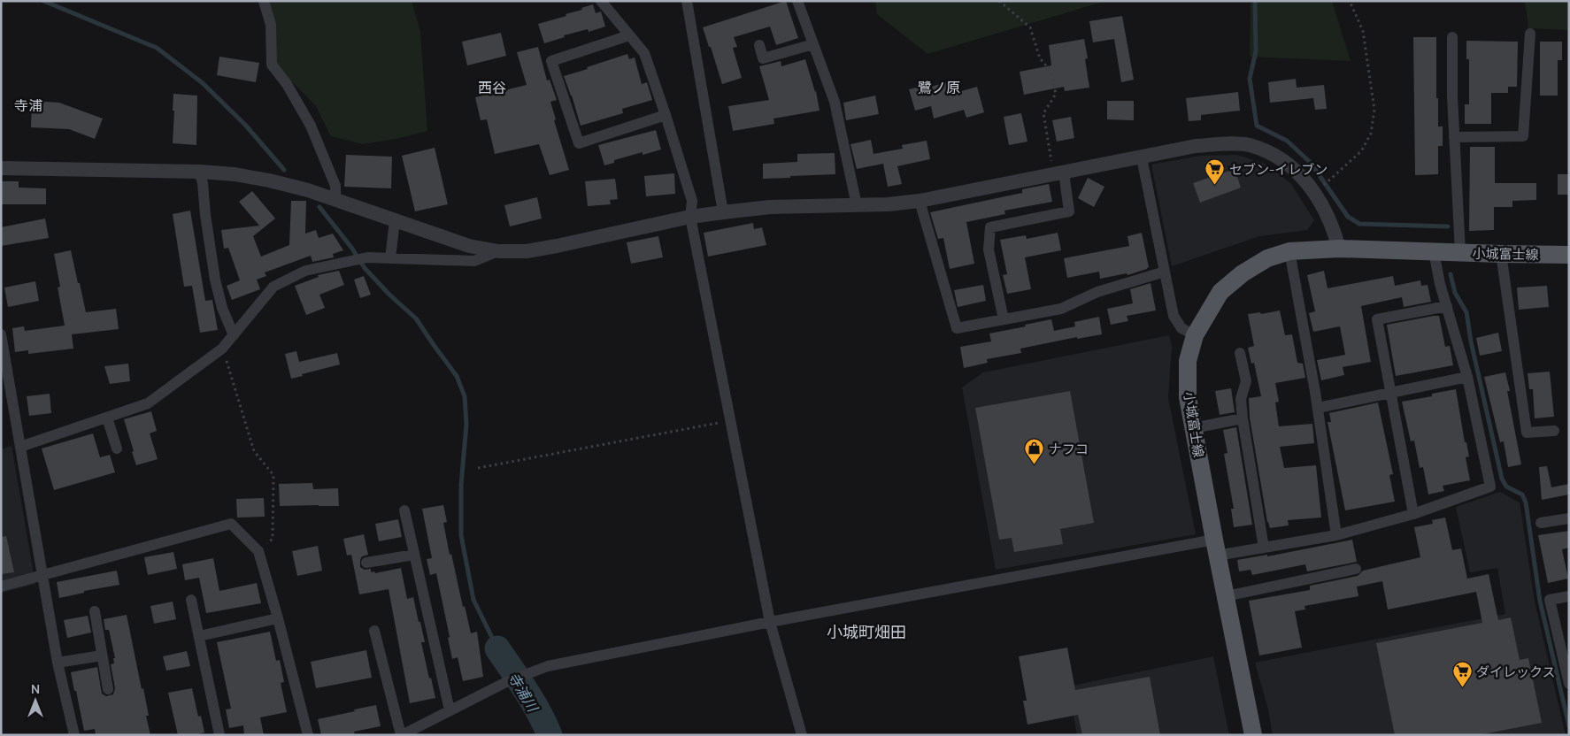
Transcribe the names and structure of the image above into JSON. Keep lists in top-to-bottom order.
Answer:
{
  "streets": {
    "main road": ["小城富士線"]
  },
  "districts": [
    "西谷",
    "鷺ノ原",
    "寺浦",
    "小城町畑田"
  ],
  "water": ["寺浦川"],
  "places": {
    "supermarket": ["セブン-イレブン", "ダイレックス"],
    "shop": ["ナフコ"]
  },
  "north": "top"
}
